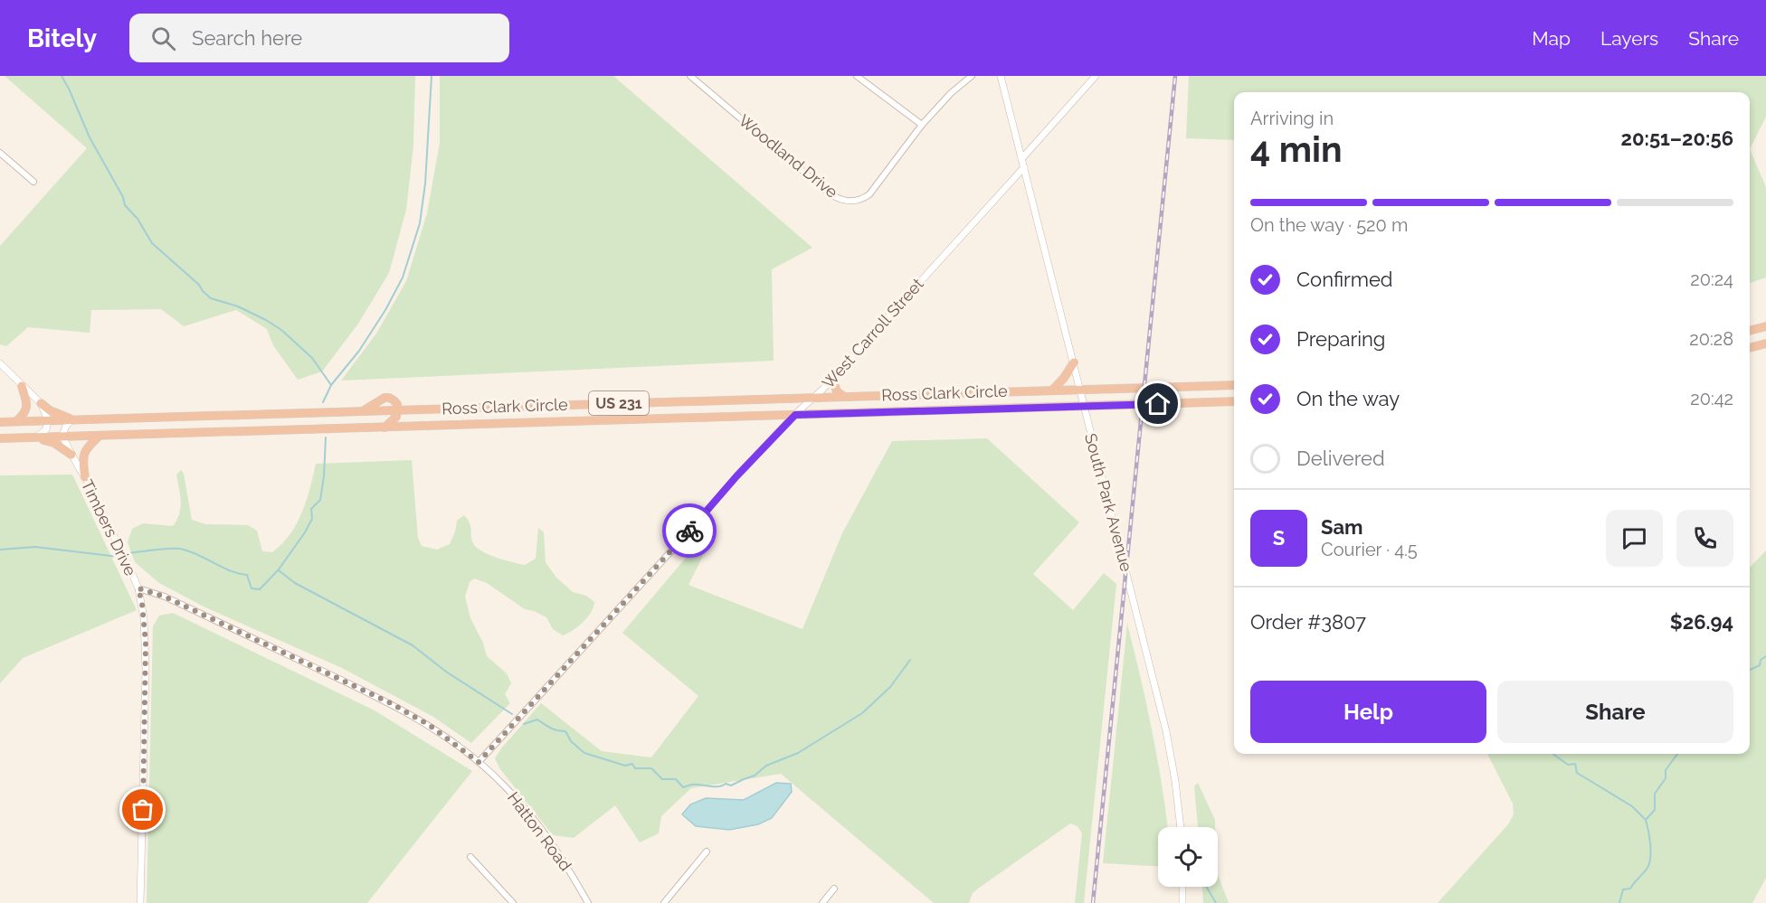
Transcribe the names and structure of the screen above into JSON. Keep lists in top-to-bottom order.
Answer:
{
  "streets": {
    "highway": ["Ross Clark Circle", "US 231"],
    "street": [
      "Woodland Drive",
      "West Carroll Street",
      "South Park Avenue",
      "Timbers Drive",
      "Hatton Road"
    ]
  },
  "crossings": [
    ["West Carroll Street", "Ross Clark Circle"],
    ["West Carroll Street", "South Park Avenue"],
    ["West Carroll Street", "Hatton Road"],
    ["Ross Clark Circle", "South Park Avenue"],
    ["Ross Clark Circle", "Timbers Drive"],
    ["Timbers Drive", "Hatton Road"]
  ],
  "page": {
    "header": "Bitely",
    "search": "Search here",
    "nav": ["Map", "Layers", "Share"],
    "heading": ["4 min", "Arriving in", "20:51–20:56"],
    "panel": [
      "Sam",
      "Courier · 4.5",
      "Order #3807",
      "$26.94"
    ],
    "bar": "On the way · 520 m",
    "list": [
      ["Confirmed", "20:24"],
      ["Preparing", "20:28"],
      ["On the way", "20:42"],
      "Delivered"
    ],
    "round": "S",
    "buttons": ["Help", "Share"]
  }
}
